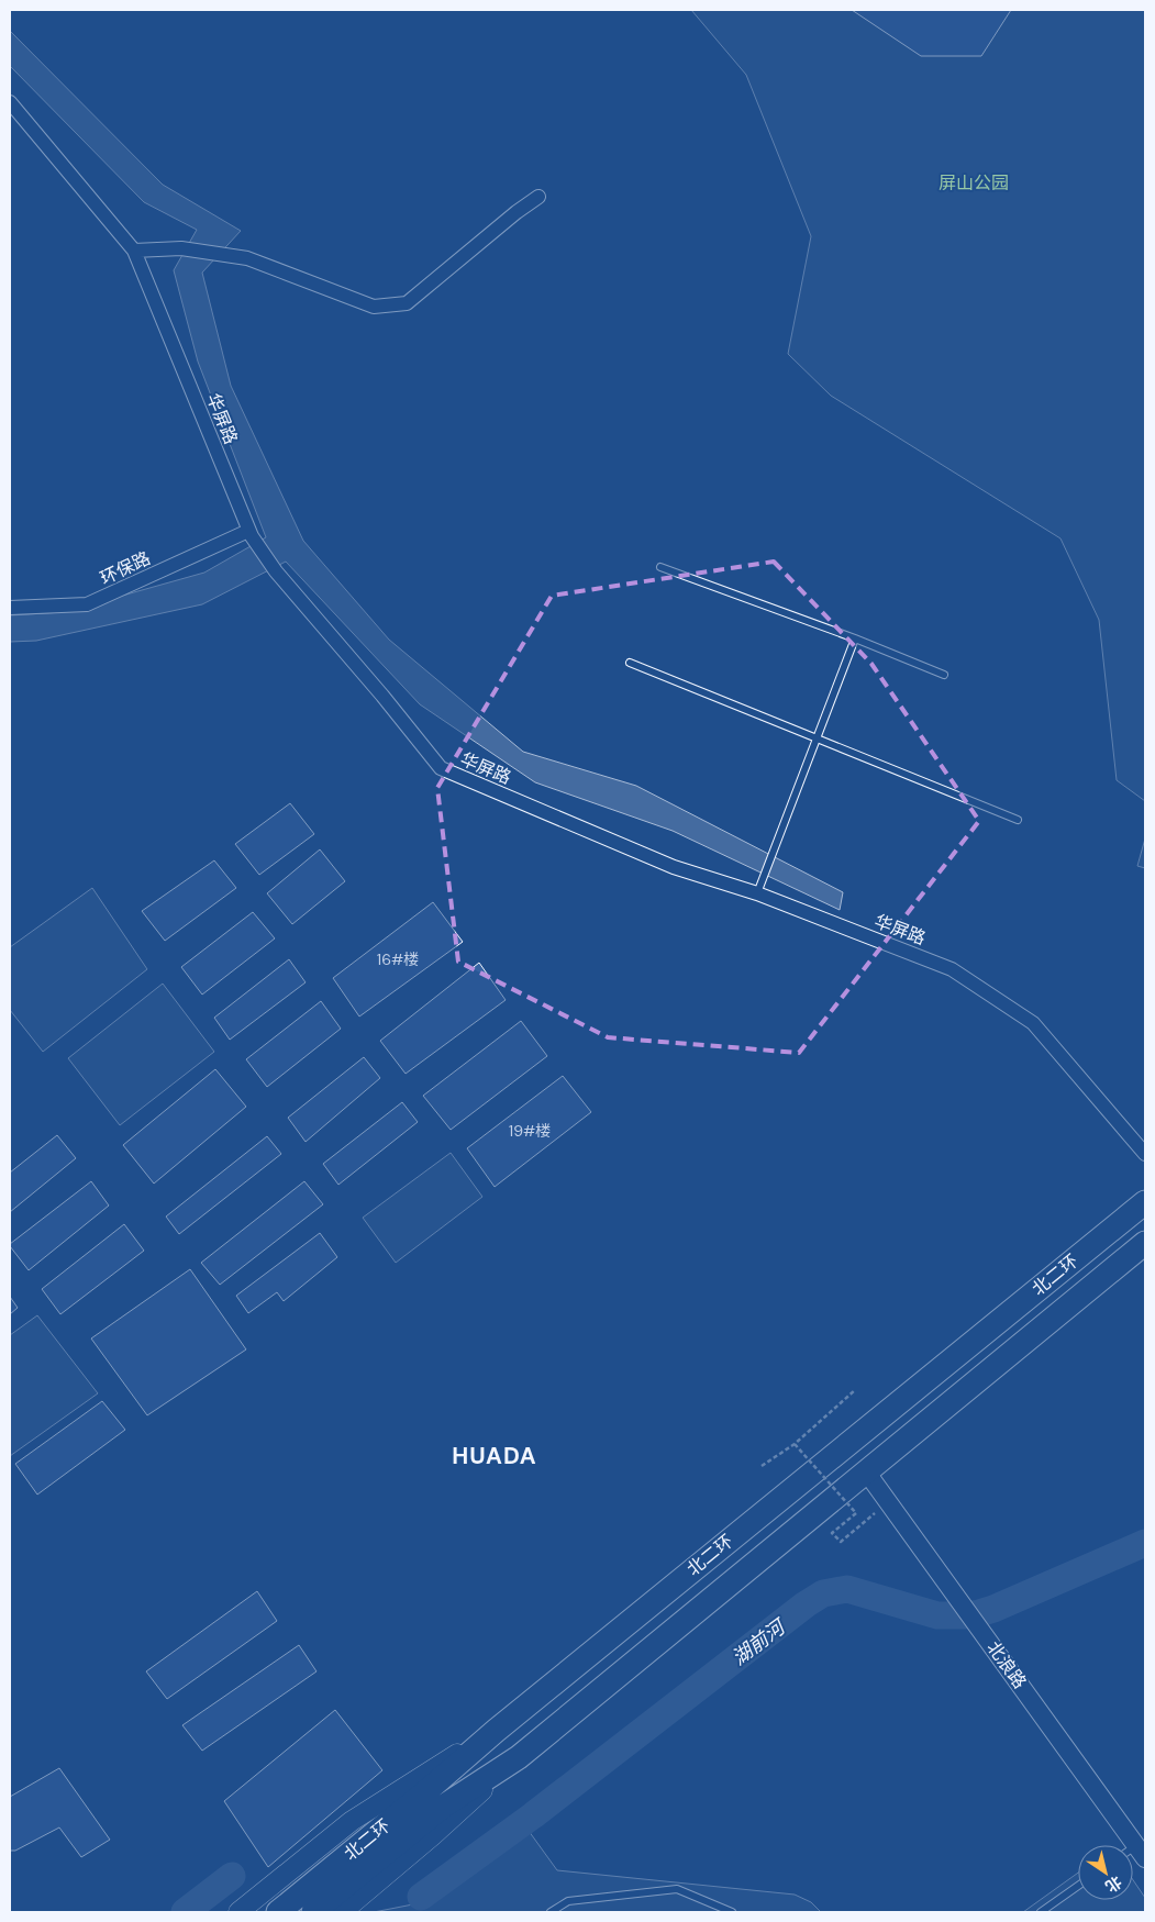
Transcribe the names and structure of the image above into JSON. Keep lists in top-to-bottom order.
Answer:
{
  "streets": {
    "highway": ["北二环"],
    "street": ["华屏路", "环保路", "北浪路"]
  },
  "crossings": [
    ["华屏路", "环保路"],
    ["北二环", "北浪路"]
  ],
  "districts": ["HUADA"],
  "water": ["湖前河"],
  "parks": ["屏山公园"],
  "house_numbers": ["16#楼", "19#楼"],
  "north": "bottom right"
}
